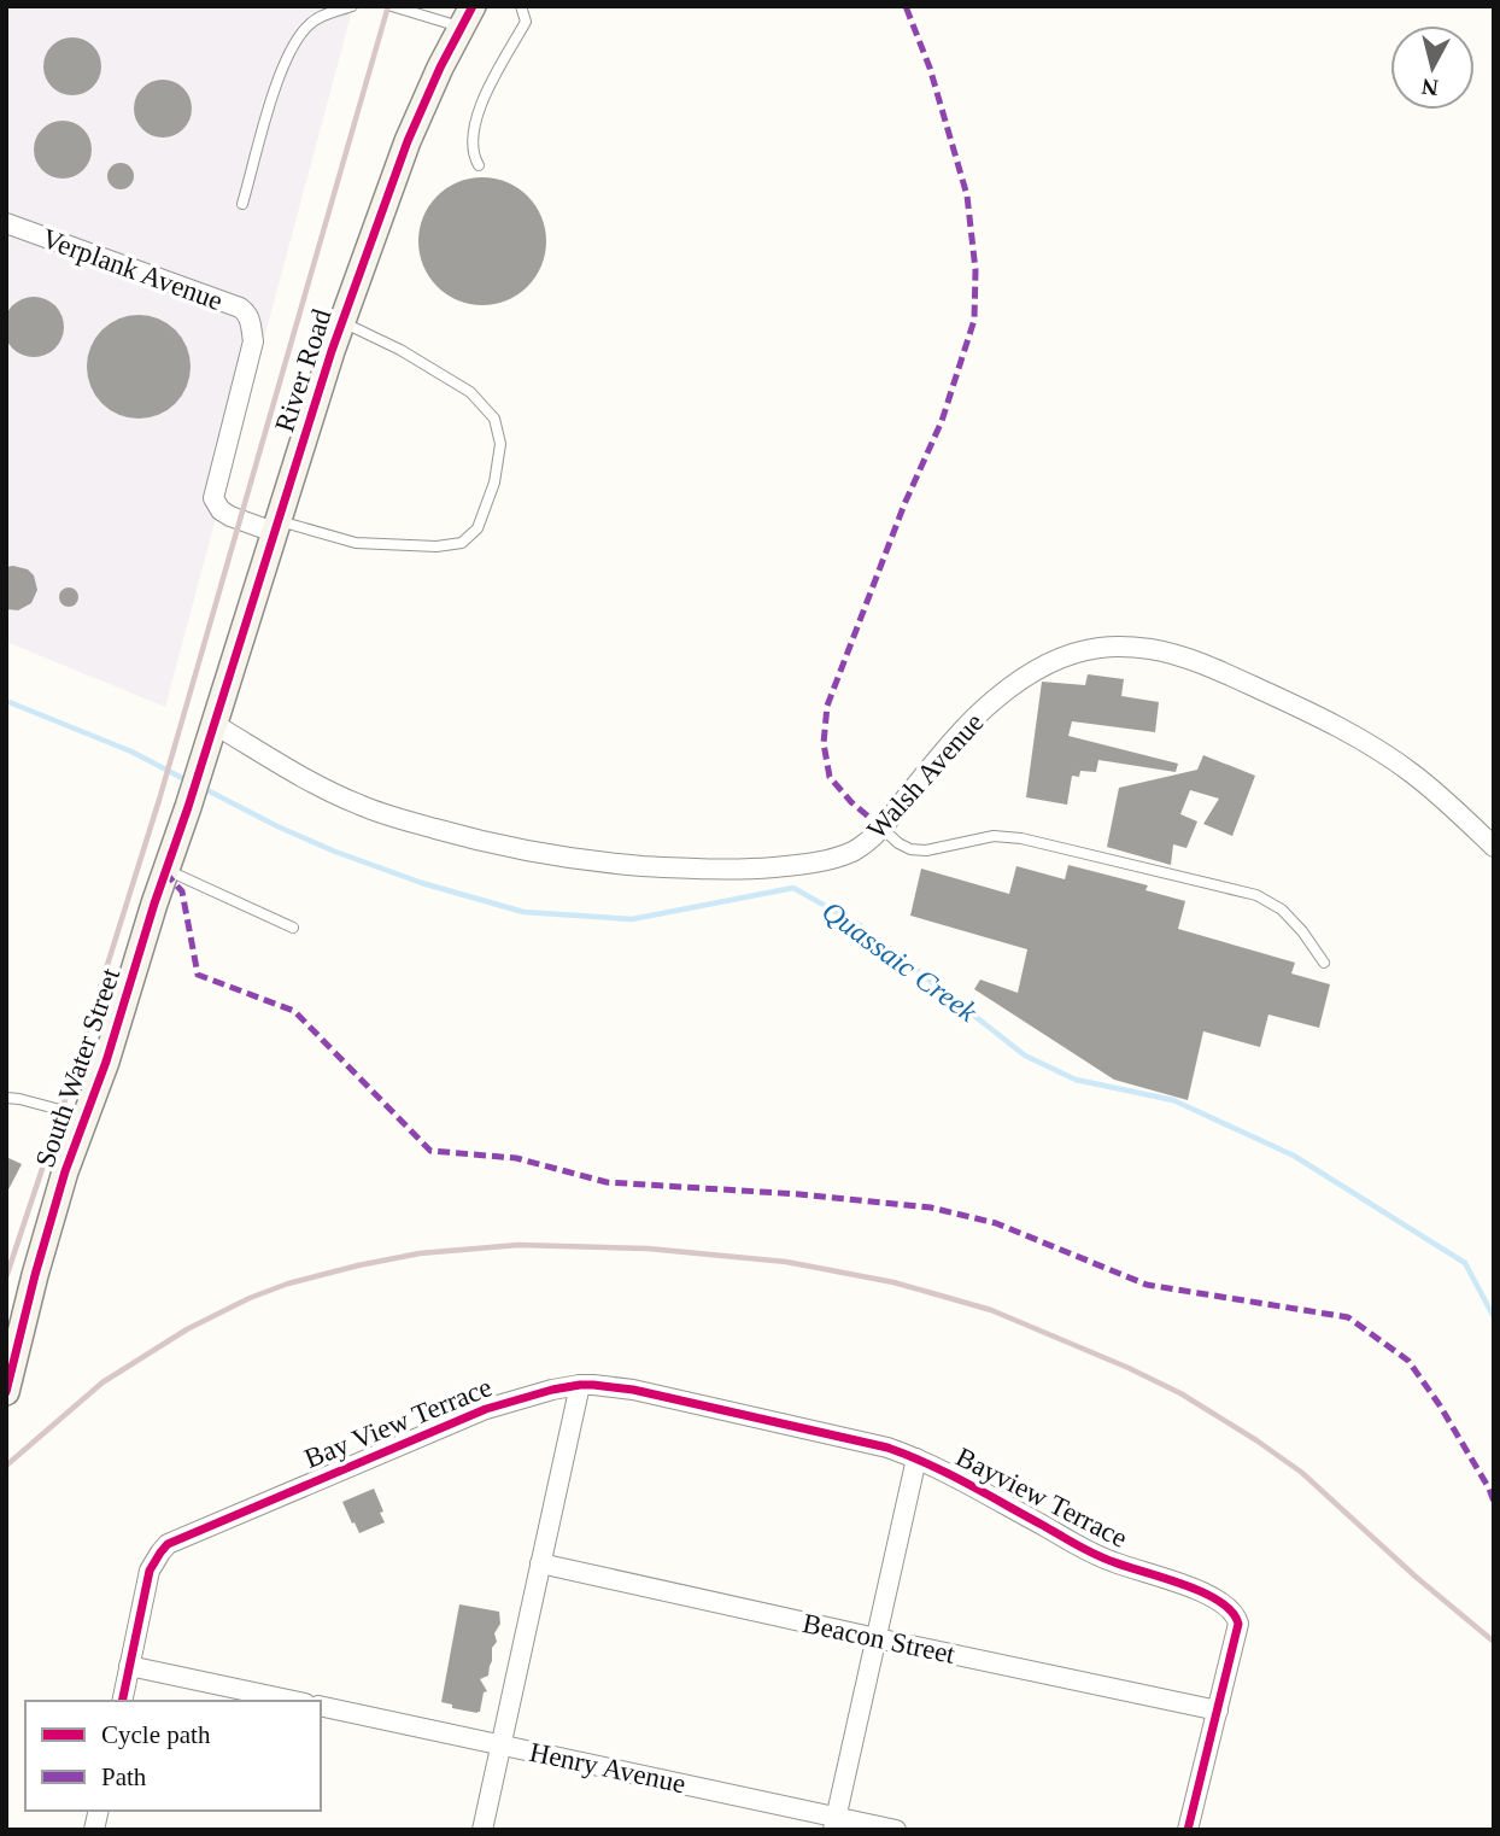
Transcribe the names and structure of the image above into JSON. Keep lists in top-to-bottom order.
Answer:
{
  "streets": {
    "street": [
      "Verplank Avenue",
      "River Road",
      "Walsh Avenue",
      "South Water Street",
      "Bay View Terrace",
      "Bayview Terrace",
      "Beacon Street",
      "Henry Avenue"
    ]
  },
  "crossings": [
    ["Verplank Avenue", "River Road"],
    ["River Road", "Walsh Avenue"],
    ["River Road", "South Water Street"],
    ["Bay View Terrace", "Bayview Terrace"],
    ["Bayview Terrace", "Beacon Street"]
  ],
  "water": ["Quassaic Creek"],
  "legend": ["Cycle path", "Path"],
  "north": "bottom"
}
